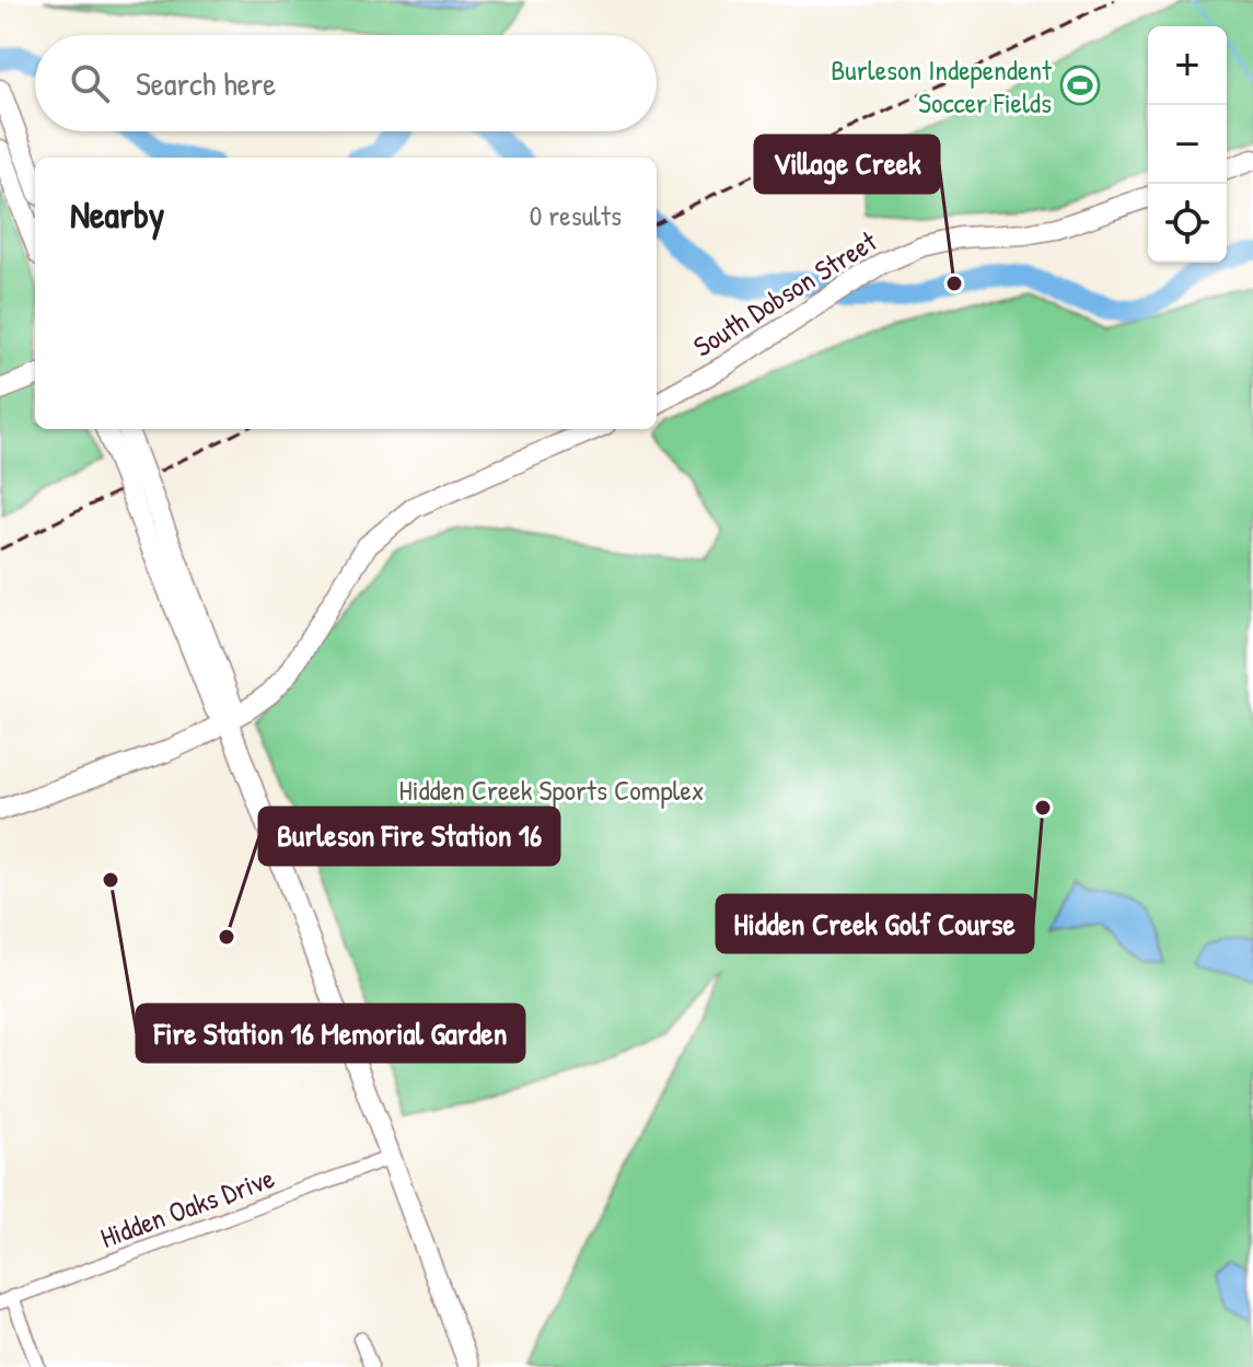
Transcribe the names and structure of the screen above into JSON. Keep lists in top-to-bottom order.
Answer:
{
  "streets": {
    "street": ["South Dobson Street", "Hidden Oaks Drive"]
  },
  "parks": ["Hidden Creek Sports Complex"],
  "places": {
    "sports": ["Burleson Independent Soccer Fields"],
    "other": [
      "Village Creek",
      "Hidden Creek Golf Course",
      "Fire Station 16 Memorial Garden",
      "Burleson Fire Station 16"
    ]
  },
  "page": {
    "map_buttons": ["+", "−"],
    "search": "Search here",
    "heading": ["Nearby", "0 results"]
  }
}
